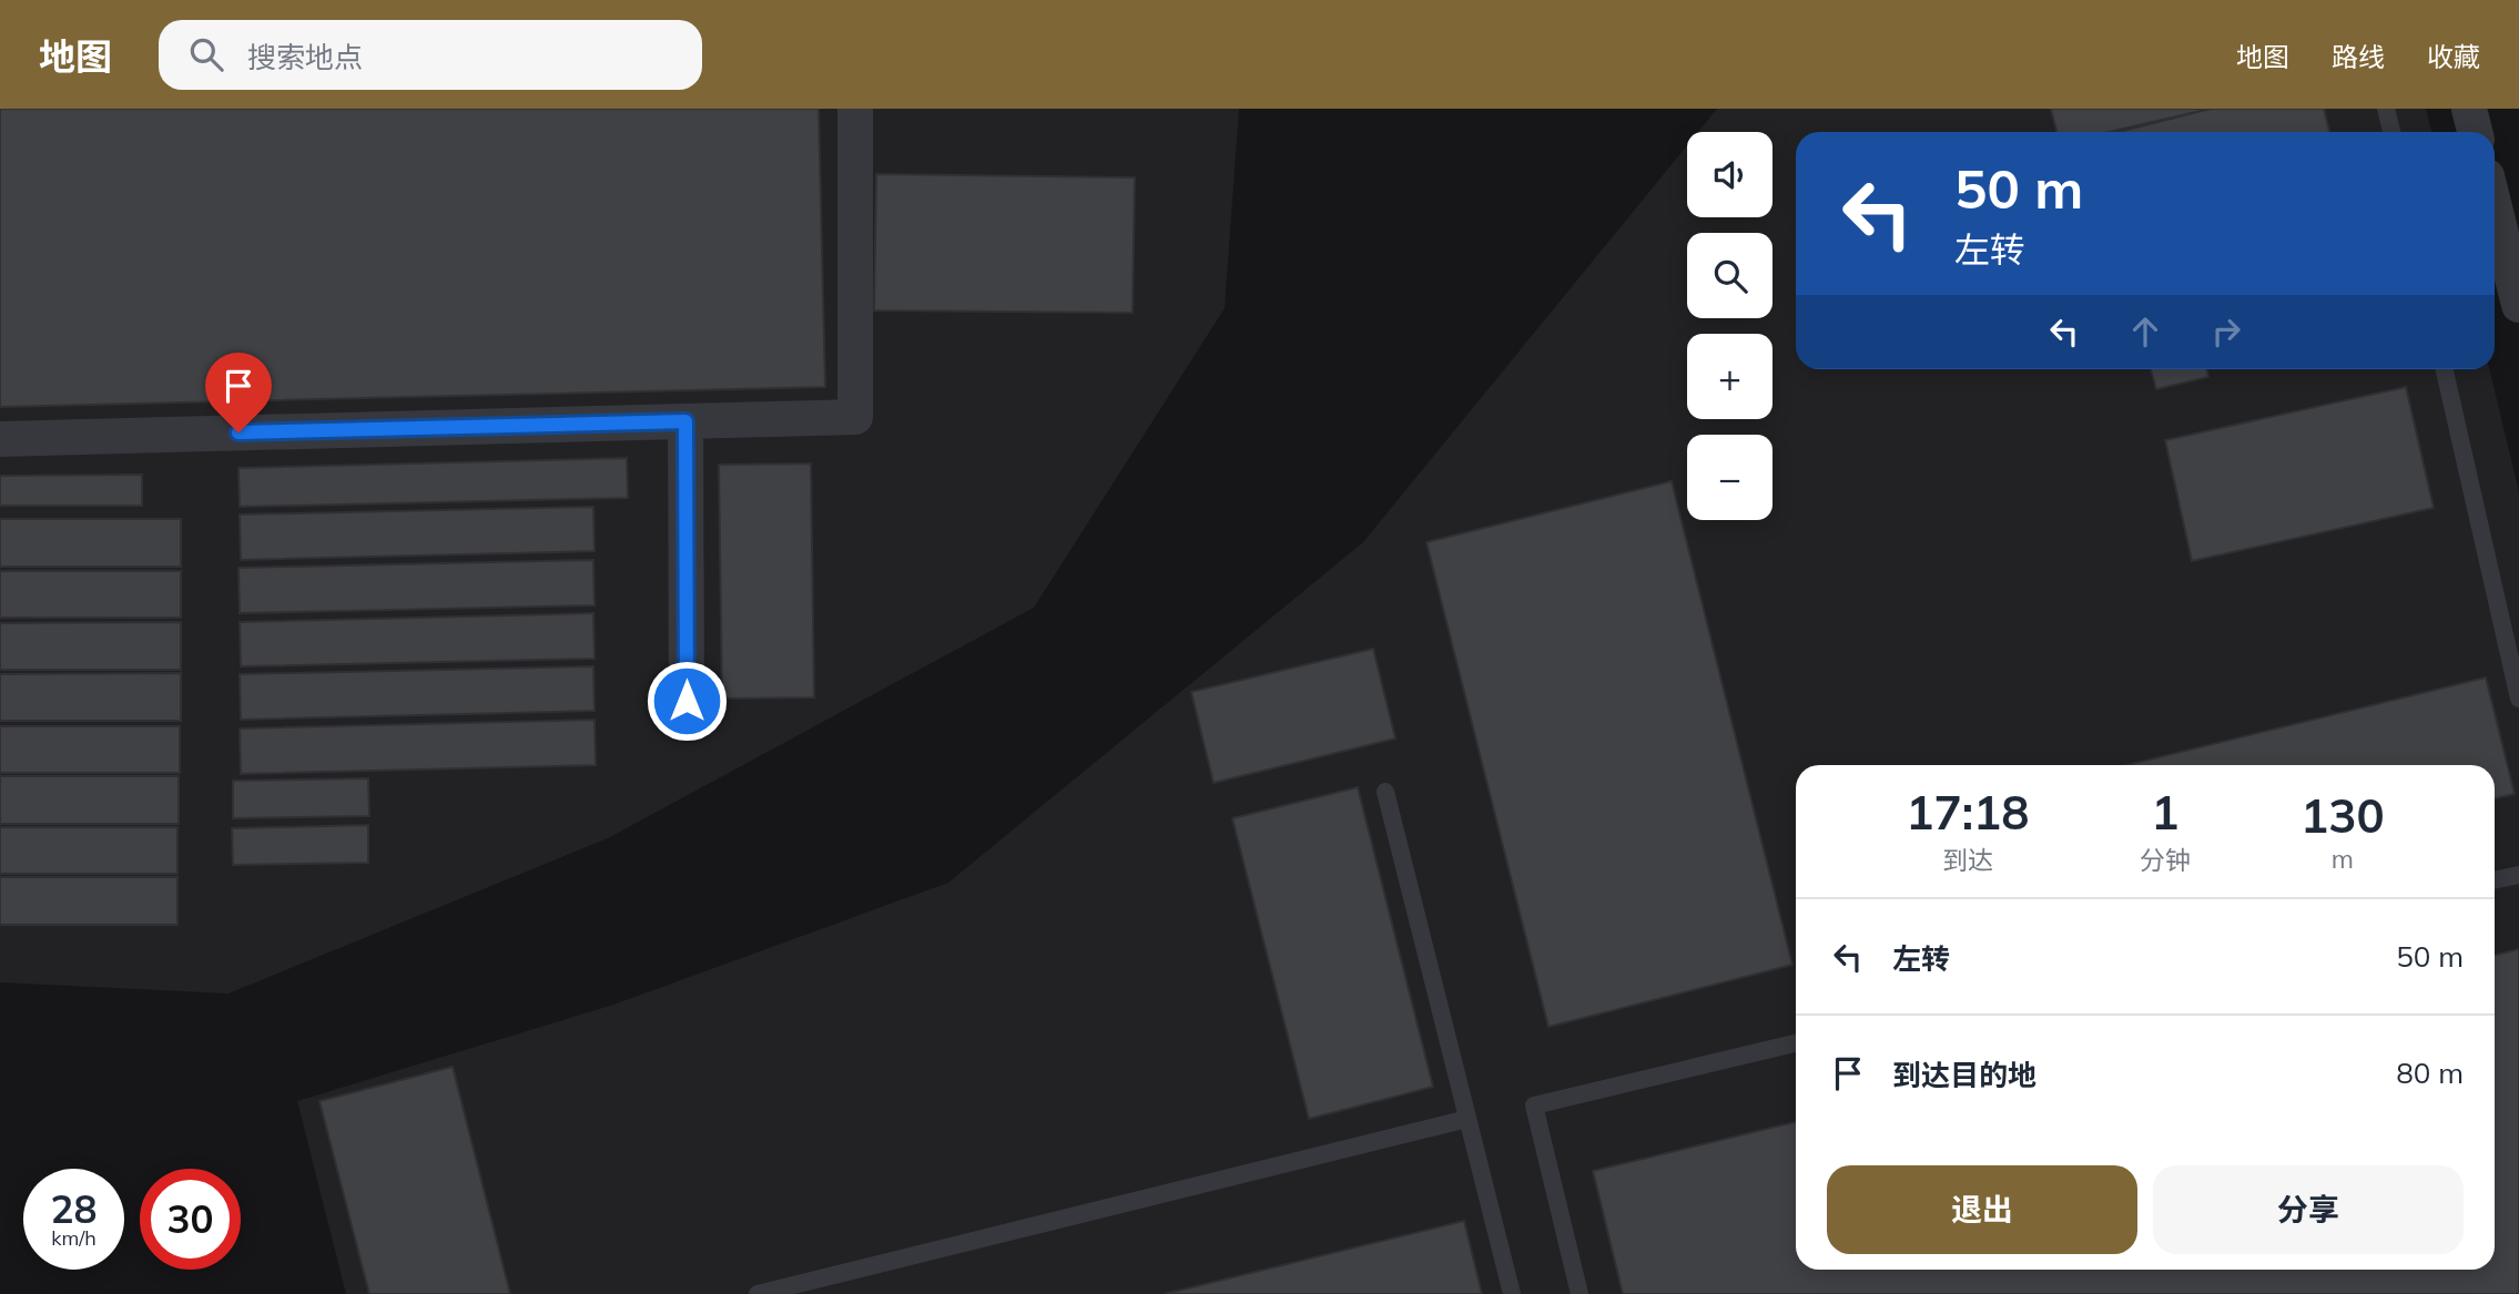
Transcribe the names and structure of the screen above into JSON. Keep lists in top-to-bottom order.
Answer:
{
  "page": {
    "header": "地图",
    "search": "搜索地点",
    "nav": ["地图", "路线", "收藏"],
    "map_buttons": ["+", "−"],
    "turn": ["50 m", "左转"],
    "eta": [
      "17:18",
      "到达",
      "1",
      "分钟",
      "130",
      "m"
    ],
    "list": [
      {
        "name": "左转",
        "value": "50 m"
      },
      {
        "name": "到达目的地",
        "value": "80 m"
      }
    ],
    "buttons": ["退出", "分享"],
    "speed": "28 km/h",
    "limit": "30"
  }
}
